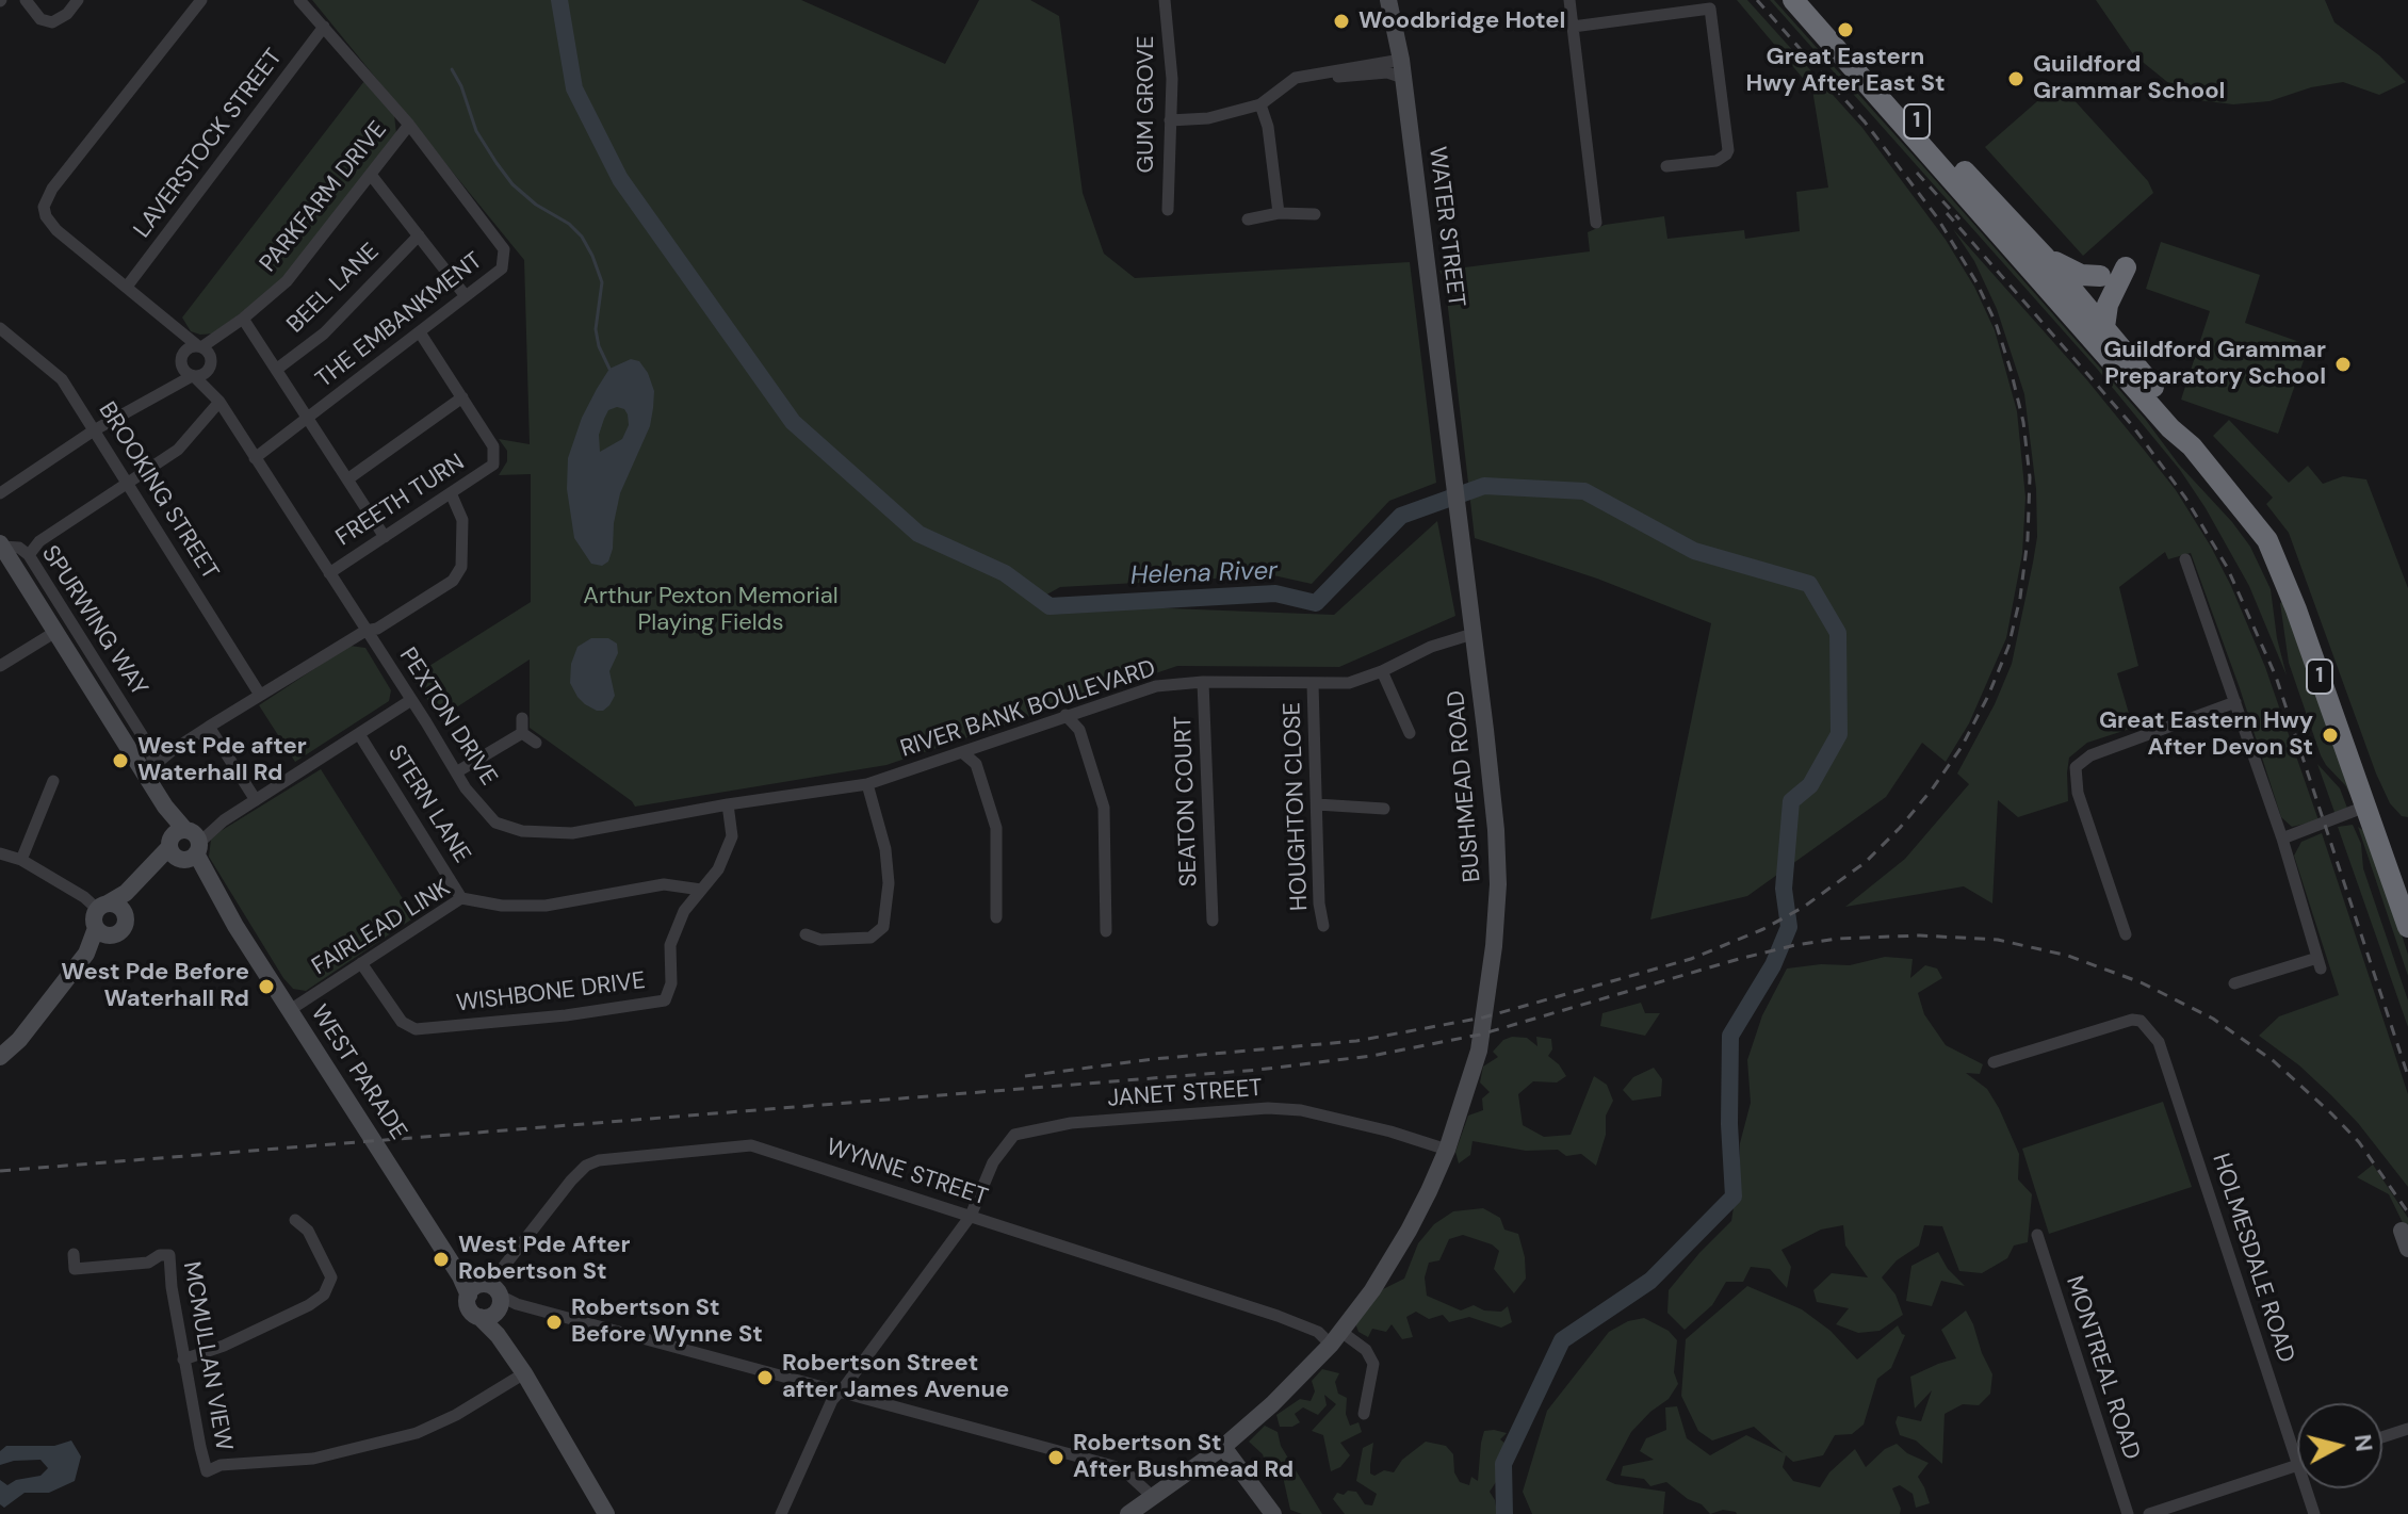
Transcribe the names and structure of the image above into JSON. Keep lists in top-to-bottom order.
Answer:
{
  "streets": {
    "highway": ["1"],
    "street": [
      "GUM GROVE",
      "LAVERSTOCK STREET",
      "PARKFARM DRIVE",
      "WATER STREET",
      "BEEL LANE",
      "THE EMBANKMENT",
      "BROOKING STREET",
      "FREETH TURN",
      "SPURWING WAY",
      "RIVER BANK BOULEVARD",
      "PEXTON DRIVE",
      "BUSHMEAD ROAD",
      "SEATON COURT",
      "STERN LANE",
      "HOUGHTON CLOSE",
      "FAIRLEAD LINK",
      "WISHBONE DRIVE",
      "WEST PARADE",
      "JANET STREET",
      "WYNNE STREET",
      "HOLMESDALE ROAD",
      "MCMULLAN VIEW",
      "MONTREAL ROAD"
    ]
  },
  "crossings": [
    ["LAVERSTOCK STREET", "THE EMBANKMENT"],
    ["PARKFARM DRIVE", "THE EMBANKMENT"],
    ["PARKFARM DRIVE", "BROOKING STREET"],
    ["PARKFARM DRIVE", "PEXTON DRIVE"],
    ["WATER STREET", "BUSHMEAD ROAD"],
    ["THE EMBANKMENT", "FREETH TURN"],
    ["THE EMBANKMENT", "PEXTON DRIVE"],
    ["FREETH TURN", "PEXTON DRIVE"],
    ["SPURWING WAY", "WEST PARADE"],
    ["RIVER BANK BOULEVARD", "PEXTON DRIVE"],
    ["RIVER BANK BOULEVARD", "BUSHMEAD ROAD"],
    ["RIVER BANK BOULEVARD", "SEATON COURT"],
    ["RIVER BANK BOULEVARD", "HOUGHTON CLOSE"],
    ["PEXTON DRIVE", "WISHBONE DRIVE"],
    ["BUSHMEAD ROAD", "JANET STREET"],
    ["BUSHMEAD ROAD", "WYNNE STREET"],
    ["STERN LANE", "FAIRLEAD LINK"],
    ["FAIRLEAD LINK", "WISHBONE DRIVE"],
    ["FAIRLEAD LINK", "WEST PARADE"],
    ["WEST PARADE", "WYNNE STREET"],
    ["WEST PARADE", "MCMULLAN VIEW"],
    ["JANET STREET", "WYNNE STREET"]
  ],
  "water": ["Helena River"],
  "parks": ["Arthur Pexton Memorial Playing Fields"],
  "places": [
    "Woodbridge Hotel",
    "Great Eastern Hwy After East St",
    "Guildford Grammar School",
    "Guildford Grammar Preparatory School",
    "Great Eastern Hwy After Devon St",
    "West Pde after Waterhall Rd",
    "West Pde Before Waterhall Rd",
    "West Pde After Robertson St",
    "Robertson St Before Wynne St",
    "Robertson Street after James Avenue",
    "Robertson St After Bushmead Rd"
  ],
  "north": "right"
}
